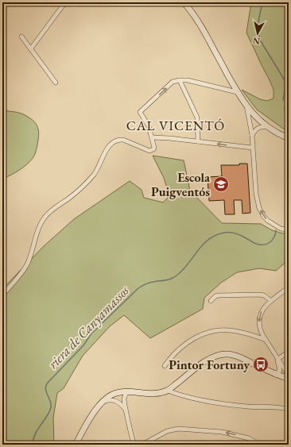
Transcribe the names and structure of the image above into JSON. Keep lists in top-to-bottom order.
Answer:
{
  "districts": ["CAL VICENTÓ"],
  "water": ["riera de Canyamassos"],
  "places": {
    "school or university": ["Escola Puigventós"],
    "bus stop": ["Pintor Fortuny"]
  },
  "north": "bottom"
}
